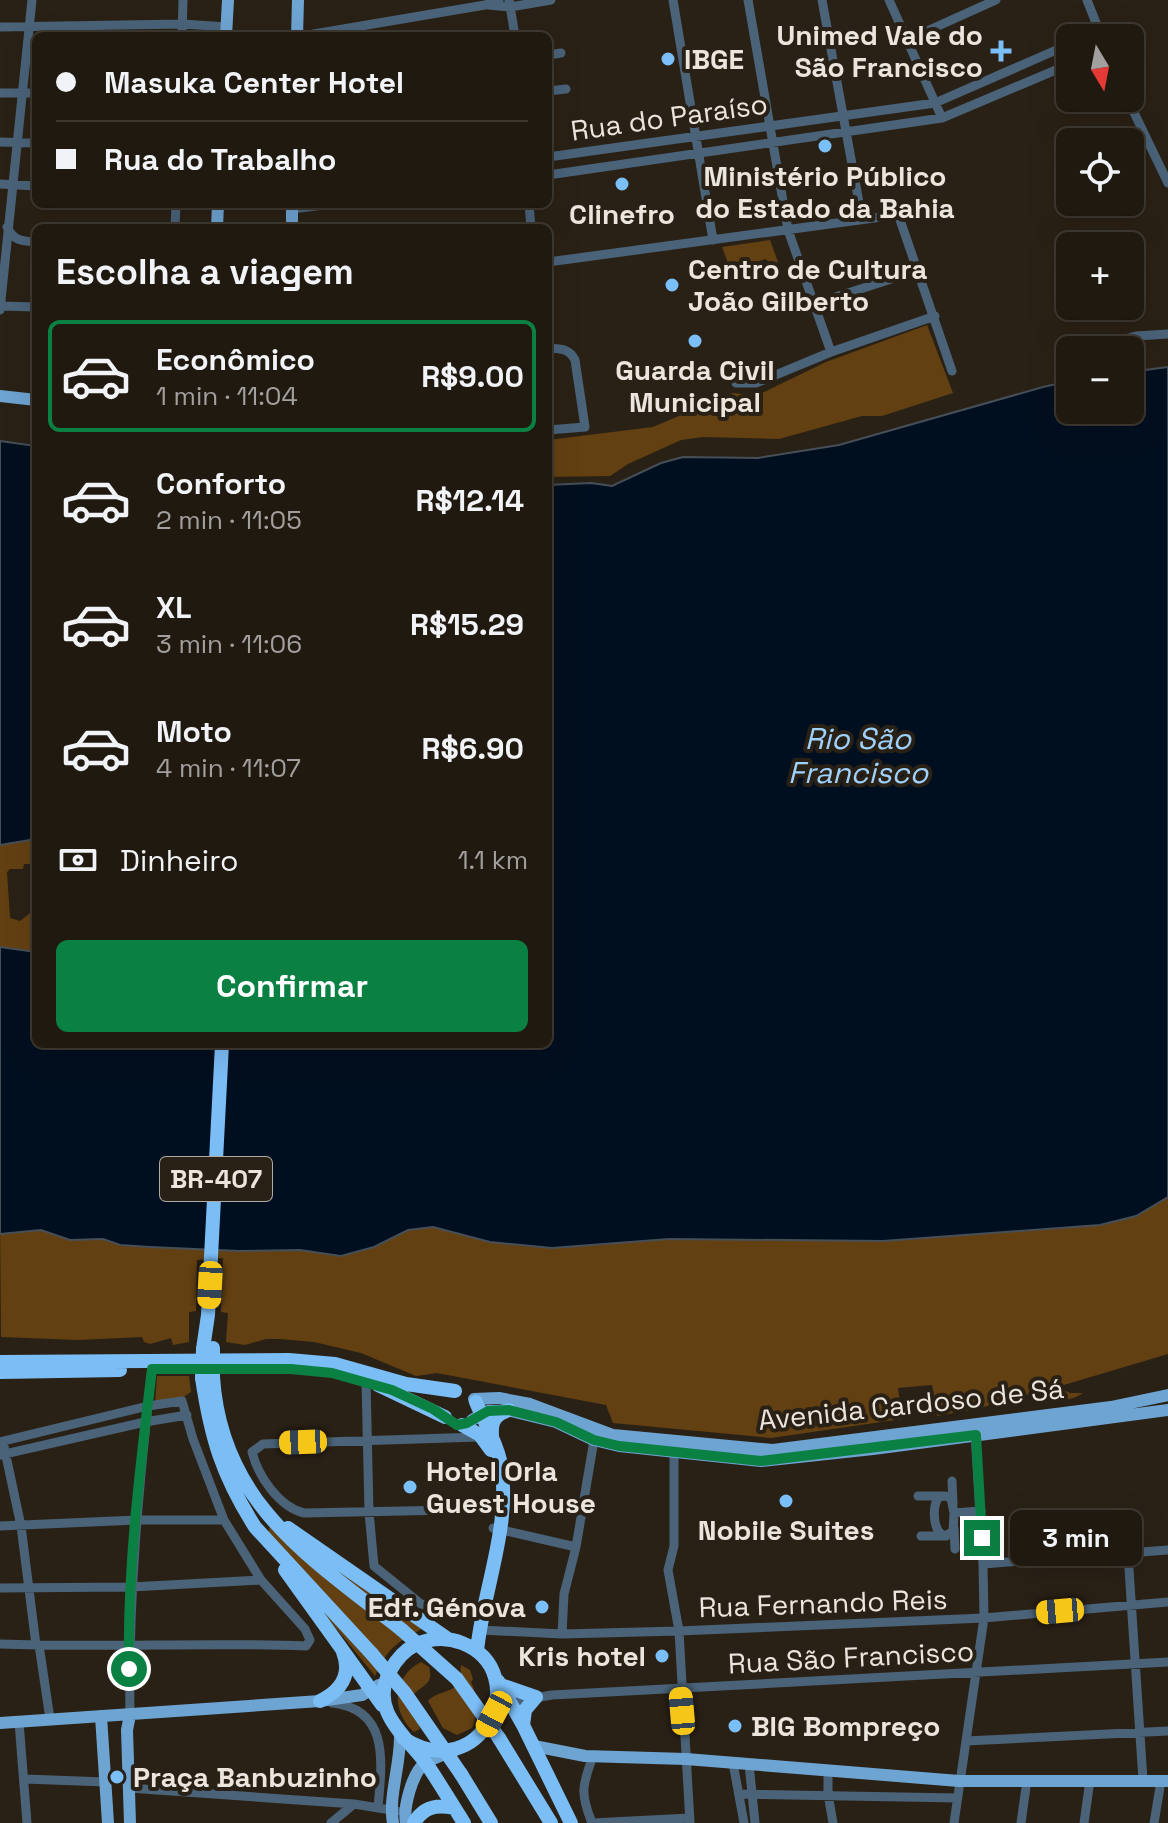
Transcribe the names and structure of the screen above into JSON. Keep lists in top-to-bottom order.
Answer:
{
  "streets": {
    "highway": ["BR-407"],
    "main road": ["Avenida Cardoso de Sá"],
    "street": ["Rua do Paraíso", "Rua Fernando Reis", "Rua São Francisco"]
  },
  "water": ["Rio São Francisco"],
  "places": {
    "health": ["Unimed Vale do São Francisco"],
    "other": [
      "IBGE",
      "Ministério Público do Estado da Bahia",
      "Clinefro",
      "Centro de Cultura João Gilberto",
      "Guarda Civil Municipal",
      "Hotel Orla Guest House",
      "Nobile Suites",
      "Edf. Génova",
      "Kris hotel",
      "BIG Bompreço",
      "Praça Banbuzinho"
    ]
  },
  "north": "bottom",
  "page": {
    "map_buttons": ["+", "−"],
    "banner": ["Masuka Center Hotel", "Rua do Trabalho"],
    "heading": "Escolha a viagem",
    "list": [
      {
        "name": "Econômico",
        "note": "1 min · 11:04",
        "value": "R$9.00"
      },
      {
        "name": "Conforto",
        "note": "2 min · 11:05",
        "value": "R$12.14"
      },
      {
        "name": "XL",
        "note": "3 min · 11:06",
        "value": "R$15.29"
      },
      {
        "name": "Moto",
        "note": "4 min · 11:07",
        "value": "R$6.90"
      }
    ],
    "pay": ["Dinheiro", "1.1 km"],
    "buttons": "Confirmar",
    "bubble": "3 min"
  }
}
